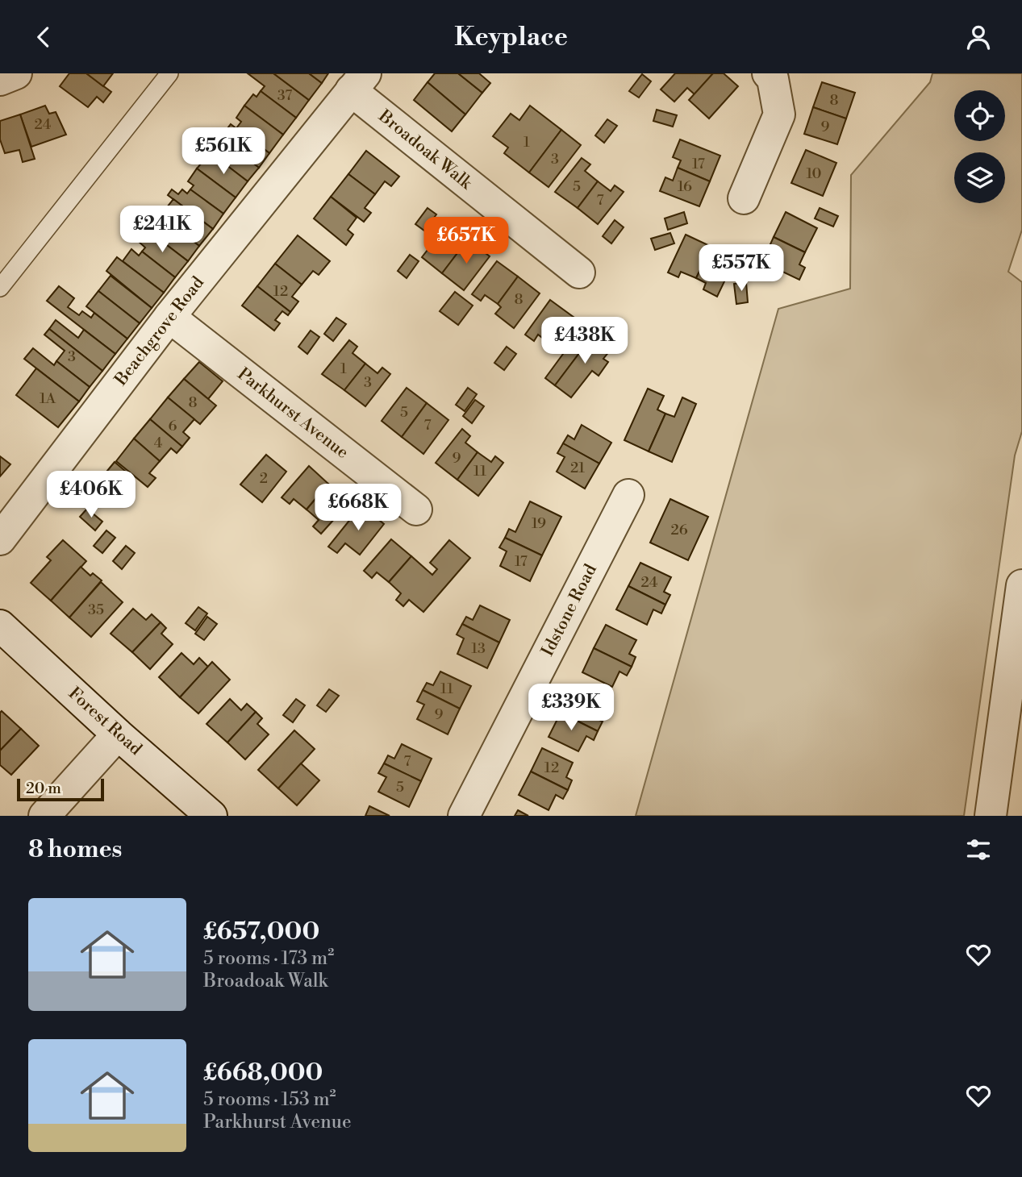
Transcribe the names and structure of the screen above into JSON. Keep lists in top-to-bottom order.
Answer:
{
  "streets": {
    "street": [
      "Broadoak Walk",
      "Beachgrove Road",
      "Parkhurst Avenue",
      "Idstone Road",
      "Forest Road"
    ]
  },
  "crossings": [
    ["Broadoak Walk", "Beachgrove Road"],
    ["Beachgrove Road", "Parkhurst Avenue"]
  ],
  "house_numbers": [
    "37",
    "8",
    "24",
    "9",
    "1",
    "3",
    "17",
    "10",
    "5",
    "16",
    "7",
    "12",
    "8",
    "3",
    "1",
    "3",
    "1A",
    "8",
    "5",
    "7",
    "6",
    "4",
    "9",
    "21",
    "11",
    "2",
    "19",
    "26",
    "17",
    "24",
    "35",
    "13",
    "11",
    "9",
    "7",
    "12",
    "5"
  ],
  "scale_bar": "20 m",
  "page": {
    "header": "Keyplace",
    "price": [
      "£561K",
      "£241K",
      "£657K",
      "£557K",
      "£438K",
      "£406K",
      "£668K",
      "£339K"
    ],
    "scale": "20 m",
    "heading": "8 homes",
    "list": [
      {
        "name": "£657,000",
        "note": "5 rooms · 173 m² · Broadoak Walk"
      },
      {
        "name": "£668,000",
        "note": "5 rooms · 153 m² · Parkhurst Avenue"
      }
    ]
  }
}
